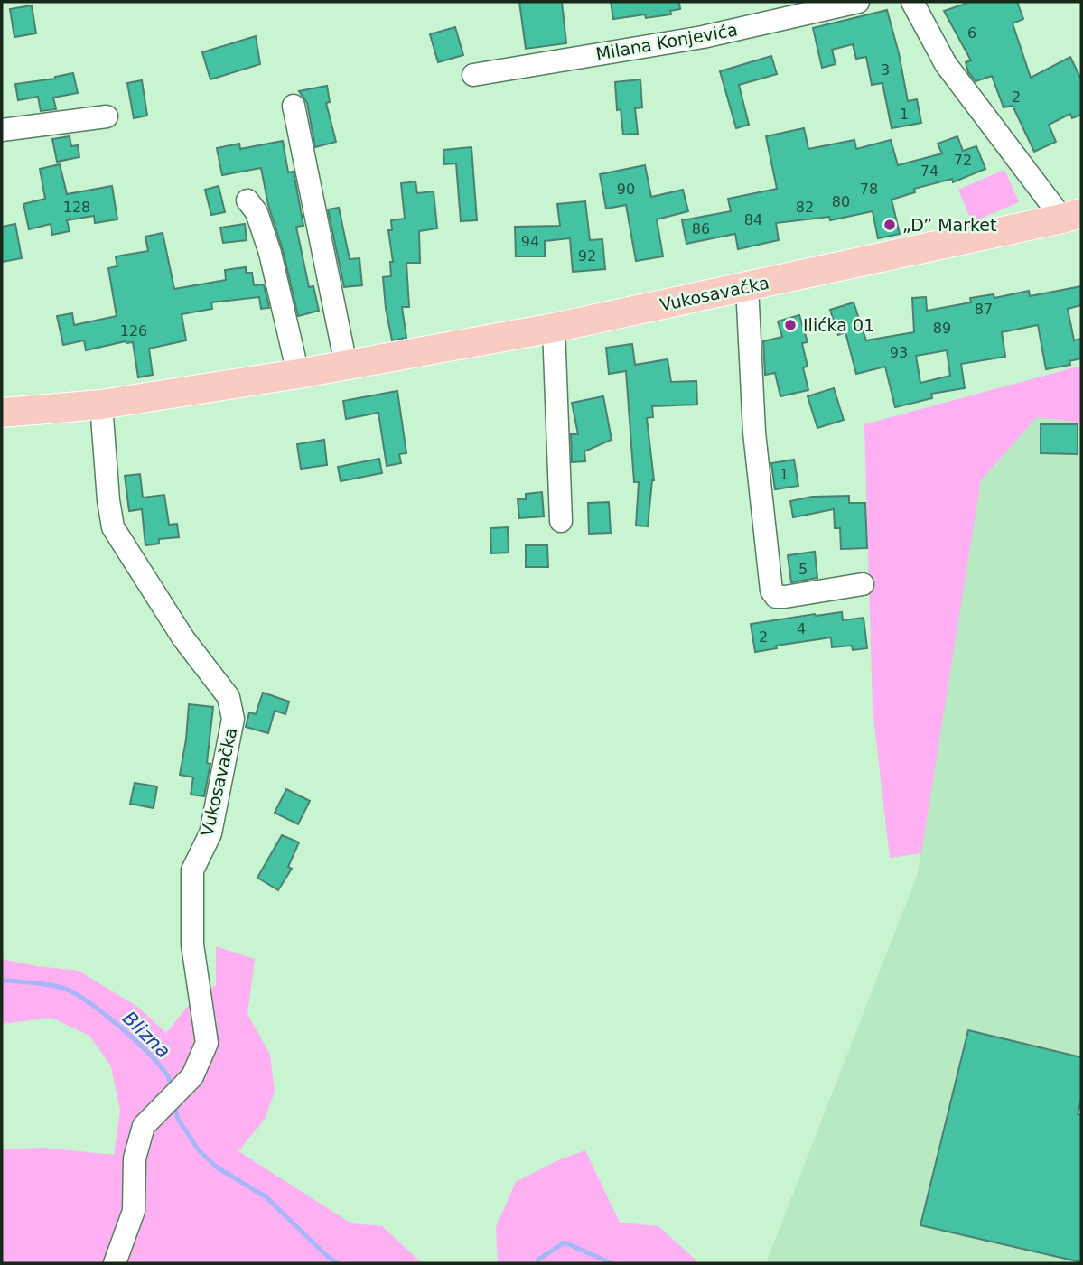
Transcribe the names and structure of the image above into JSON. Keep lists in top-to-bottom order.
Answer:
{
  "streets": {
    "main road": ["Vukosavačka"],
    "street": ["Milana Konjevića"]
  },
  "water": ["Blizna"],
  "places": ["„D” Market", "Ilićka 01"],
  "house_numbers": [
    "6",
    "3",
    "2",
    "1",
    "72",
    "74",
    "90",
    "78",
    "80",
    "128",
    "82",
    "84",
    "86",
    "94",
    "92",
    "87",
    "89",
    "126",
    "93",
    "1",
    "5",
    "4",
    "2"
  ]
}
